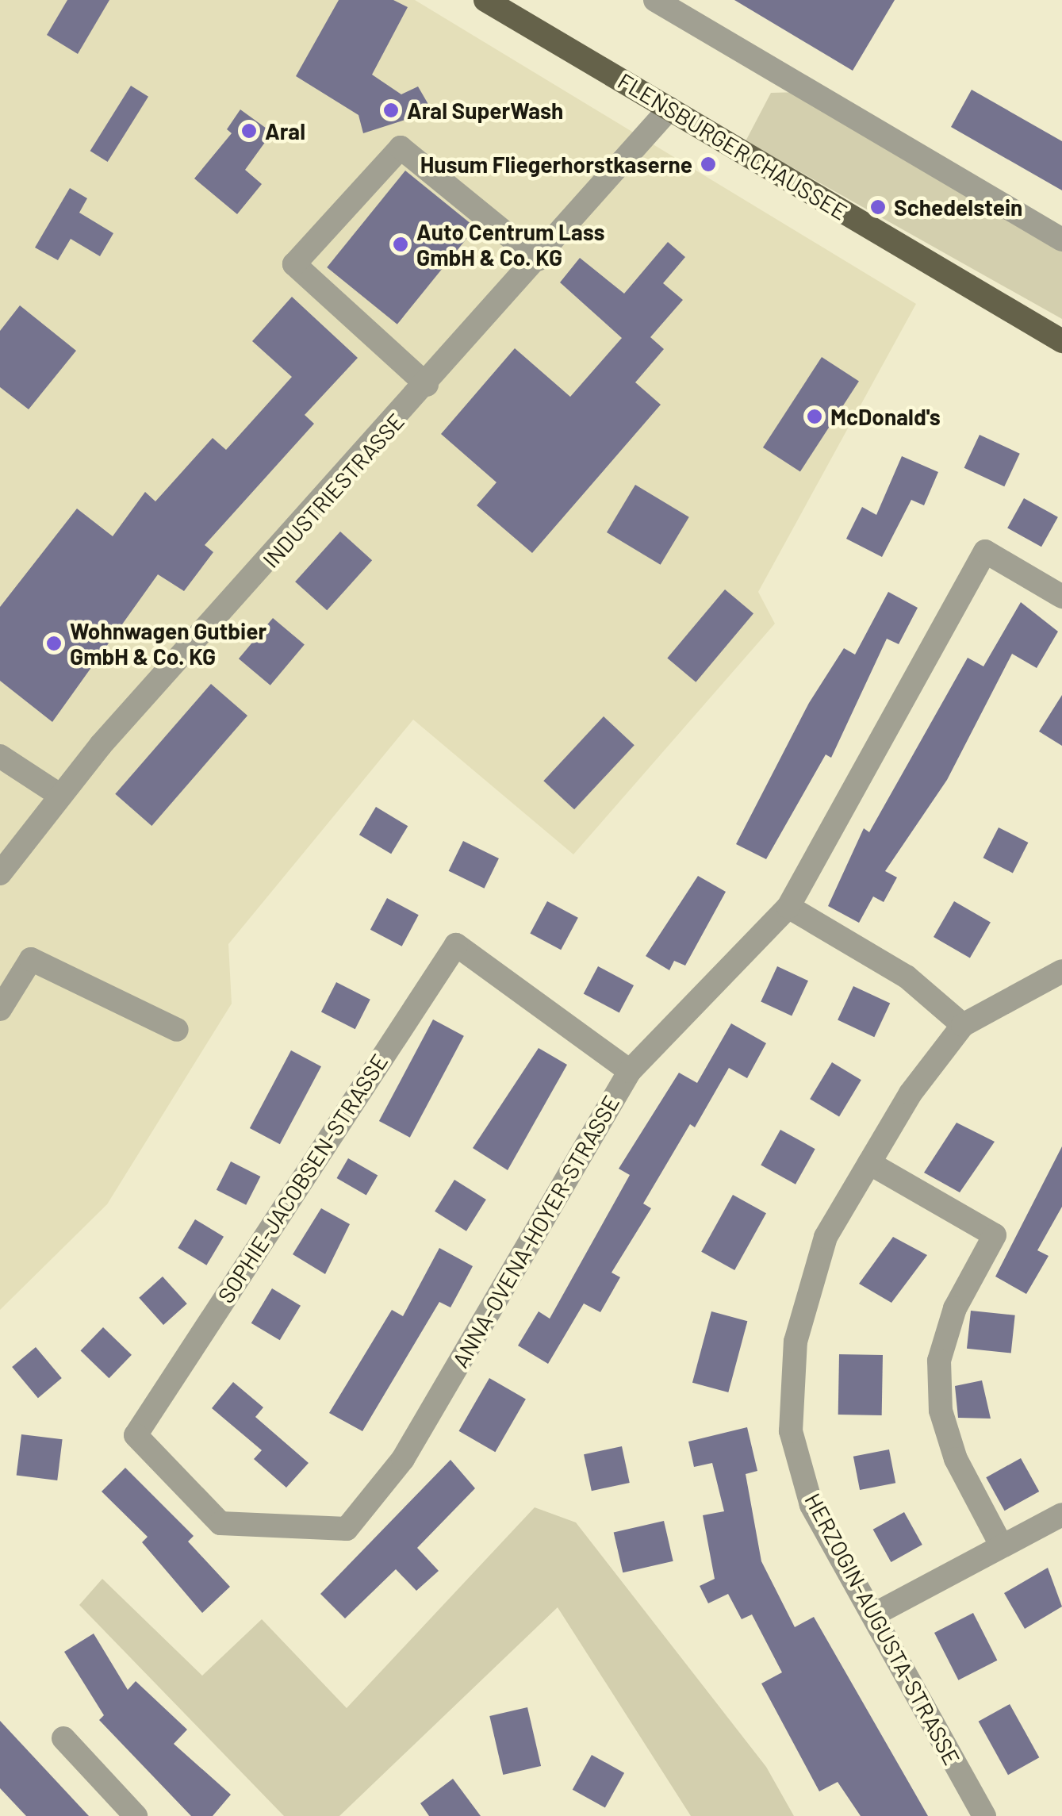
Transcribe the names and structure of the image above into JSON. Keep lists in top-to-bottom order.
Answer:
{
  "streets": {
    "main road": ["FLENSBURGER CHAUSSEE"],
    "street": [
      "INDUSTRIESTRASSE",
      "SOPHIE-JACOBSEN-STRASSE",
      "ANNA-OVENA-HOYER-STRASSE",
      "HERZOGIN-AUGUSTA-STRASSE"
    ]
  },
  "crossings": [
    ["FLENSBURGER CHAUSSEE", "INDUSTRIESTRASSE"],
    ["SOPHIE-JACOBSEN-STRASSE", "ANNA-OVENA-HOYER-STRASSE"]
  ],
  "places": [
    "Aral SuperWash",
    "Aral",
    "Husum Fliegerhorstkaserne",
    "Schedelstein",
    "Auto Centrum Lass GmbH & Co. KG",
    "McDonald's",
    "Wohnwagen Gutbier GmbH & Co. KG"
  ]
}
